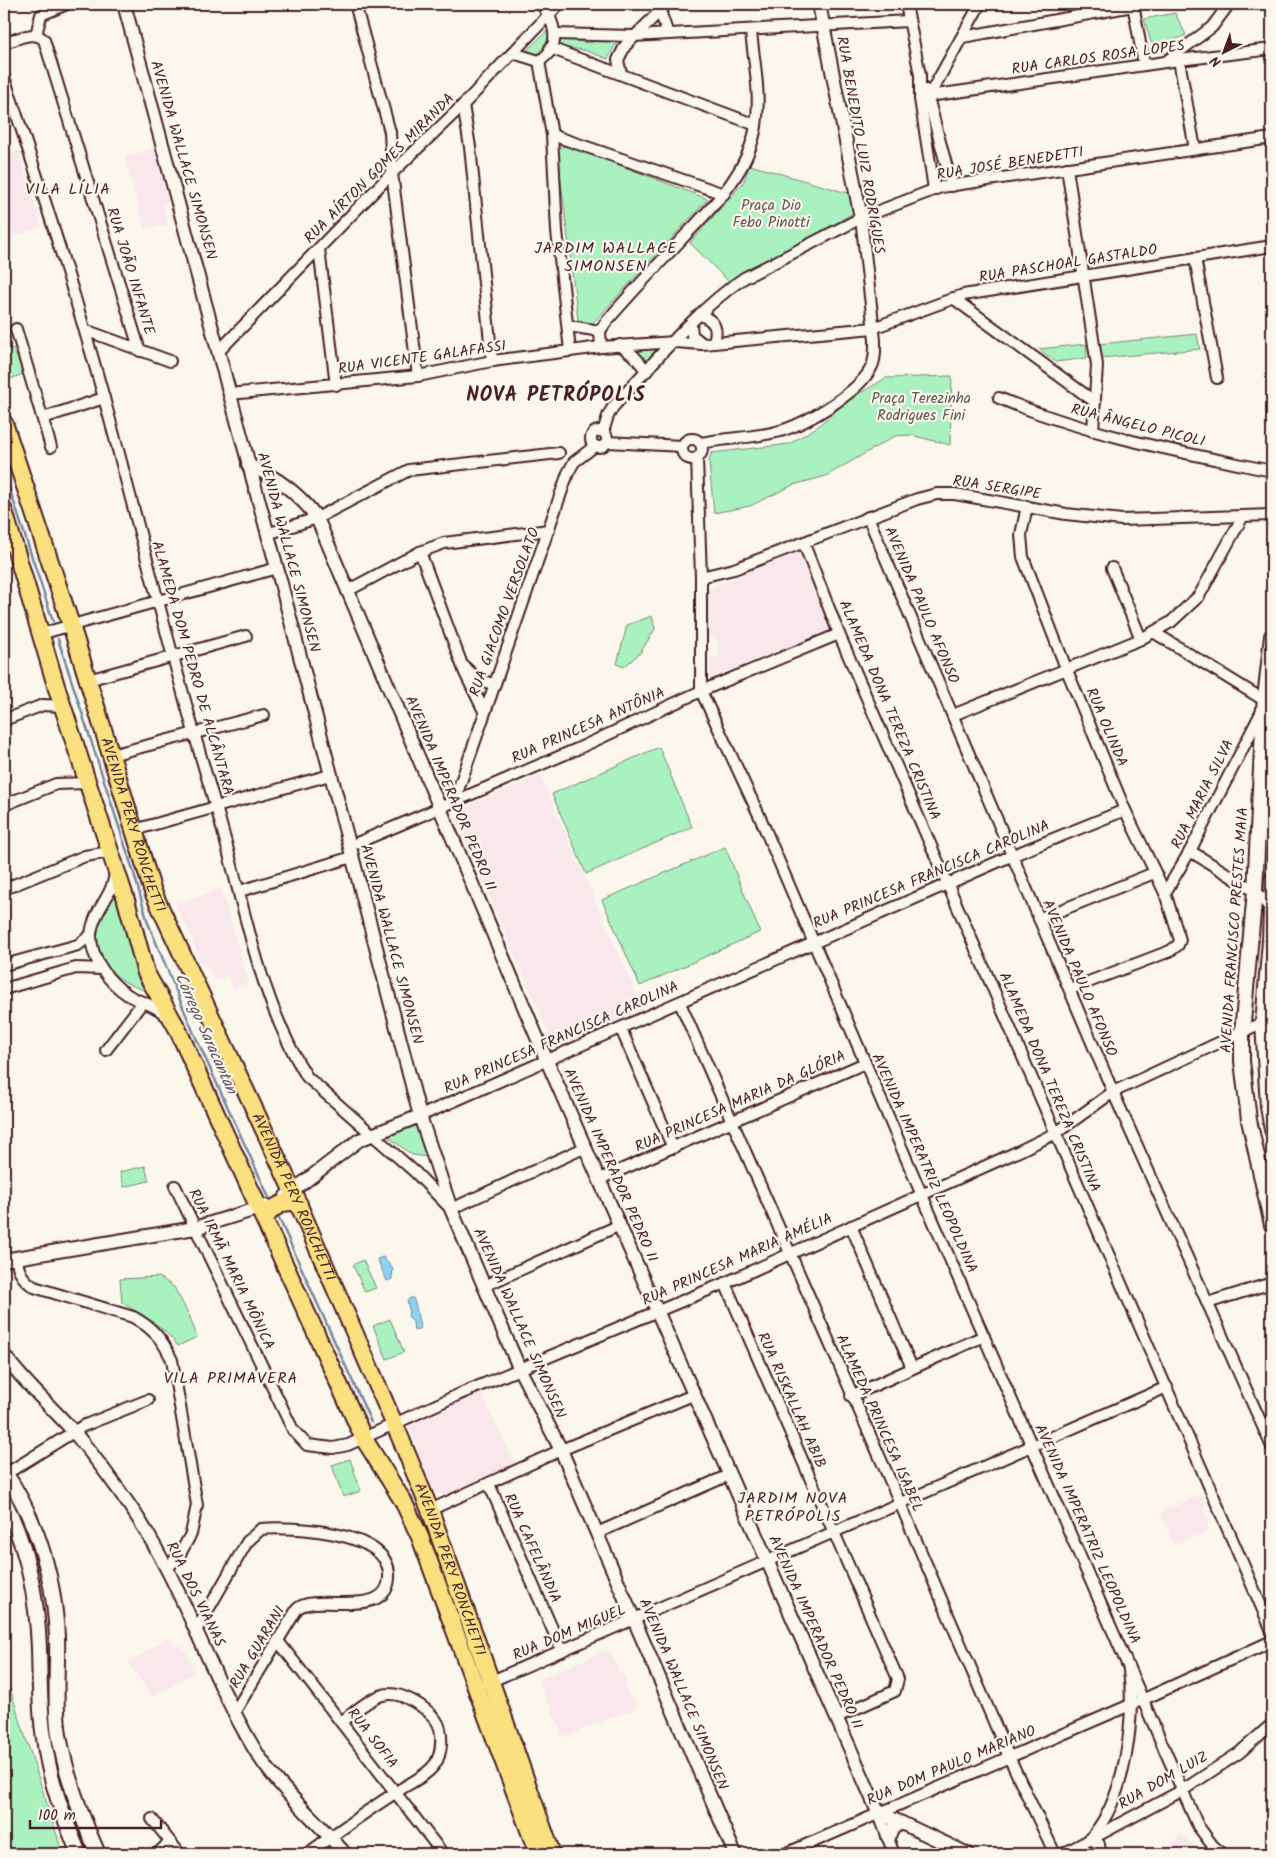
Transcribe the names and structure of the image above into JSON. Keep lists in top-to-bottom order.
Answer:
{
  "streets": {
    "main road": ["AVENIDA PERY RONCHETTI", "AVENIDA FRANCISCO PRESTES MAIA"],
    "street": [
      "RUA CARLOS ROSA LOPES",
      "RUA BENEDITO LUIZ RODRIGUES",
      "AVENIDA WALLACE SIMONSEN",
      "RUA JOSÉ BENEDETTI",
      "RUA AÍRTON GOMES MIRANDA",
      "RUA PASCHOAL GASTALDO",
      "RUA JOÃO INFANTE",
      "RUA VICENTE GALAFASSI",
      "RUA ÂNGELO PICOLI",
      "RUA SERGIPE",
      "AVENIDA PAULO AFONSO",
      "RUA GIACOMO VERSOLATO",
      "ALAMEDA DOM PEDRO DE ALCÂNTARA",
      "ALAMEDA DONA TEREZA CRISTINA",
      "RUA PRINCESA ANTÔNIA",
      "RUA OLINDA",
      "AVENIDA IMPERADOR PEDRO II",
      "RUA MARIA SILVA",
      "RUA PRINCESA FRANCISCA CAROLINA",
      "RUA PRINCESA MARIA DA GLÓRIA",
      "AVENIDA IMPERATRIZ LEOPOLDINA",
      "RUA PRINCESA MARIA AMÉLIA",
      "RUA IRMÃ MARIA MÔNICA",
      "RUA RISKALLAH ABIB",
      "ALAMEDA PRINCESA ISABEL",
      "RUA CAFELÂNDIA",
      "RUA DOS VIANAS",
      "RUA DOM MIGUEL",
      "RUA GUARANI",
      "RUA SOFIA",
      "RUA DOM PAULO MARIANO",
      "RUA DOM LUIZ"
    ]
  },
  "crossings": [
    ["RUA BENEDITO LUIZ RODRIGUES", "RUA JOSÉ BENEDETTI"],
    ["RUA BENEDITO LUIZ RODRIGUES", "RUA PASCHOAL GASTALDO"],
    ["RUA BENEDITO LUIZ RODRIGUES", "RUA VICENTE GALAFASSI"],
    ["RUA BENEDITO LUIZ RODRIGUES", "AVENIDA IMPERATRIZ LEOPOLDINA"],
    ["AVENIDA WALLACE SIMONSEN", "RUA AÍRTON GOMES MIRANDA"],
    ["AVENIDA WALLACE SIMONSEN", "RUA VICENTE GALAFASSI"],
    ["AVENIDA WALLACE SIMONSEN", "ALAMEDA DOM PEDRO DE ALCÂNTARA"],
    ["AVENIDA WALLACE SIMONSEN", "RUA PRINCESA ANTÔNIA"],
    ["AVENIDA WALLACE SIMONSEN", "AVENIDA IMPERADOR PEDRO II"],
    ["AVENIDA WALLACE SIMONSEN", "RUA PRINCESA FRANCISCA CAROLINA"],
    ["AVENIDA WALLACE SIMONSEN", "RUA PRINCESA MARIA AMÉLIA"],
    ["AVENIDA WALLACE SIMONSEN", "RUA DOM MIGUEL"],
    ["RUA JOSÉ BENEDETTI", "RUA VICENTE GALAFASSI"],
    ["RUA PASCHOAL GASTALDO", "RUA VICENTE GALAFASSI"],
    ["RUA SERGIPE", "AVENIDA PAULO AFONSO"],
    ["RUA SERGIPE", "ALAMEDA DONA TEREZA CRISTINA"],
    ["RUA SERGIPE", "RUA OLINDA"],
    ["RUA SERGIPE", "AVENIDA IMPERATRIZ LEOPOLDINA"],
    ["AVENIDA PAULO AFONSO", "RUA OLINDA"],
    ["AVENIDA PAULO AFONSO", "RUA PRINCESA FRANCISCA CAROLINA"],
    ["AVENIDA PAULO AFONSO", "RUA PRINCESA MARIA AMÉLIA"],
    ["RUA GIACOMO VERSOLATO", "RUA PRINCESA ANTÔNIA"],
    ["ALAMEDA DOM PEDRO DE ALCÂNTARA", "RUA PRINCESA ANTÔNIA"],
    ["ALAMEDA DOM PEDRO DE ALCÂNTARA", "RUA PRINCESA FRANCISCA CAROLINA"],
    ["ALAMEDA DONA TEREZA CRISTINA", "RUA PRINCESA ANTÔNIA"],
    ["ALAMEDA DONA TEREZA CRISTINA", "RUA PRINCESA FRANCISCA CAROLINA"],
    ["ALAMEDA DONA TEREZA CRISTINA", "RUA PRINCESA MARIA AMÉLIA"],
    ["ALAMEDA DONA TEREZA CRISTINA", "RUA DOM MIGUEL"],
    ["RUA PRINCESA ANTÔNIA", "AVENIDA IMPERADOR PEDRO II"],
    ["RUA PRINCESA ANTÔNIA", "AVENIDA IMPERATRIZ LEOPOLDINA"],
    ["RUA OLINDA", "RUA MARIA SILVA"],
    ["RUA OLINDA", "RUA PRINCESA FRANCISCA CAROLINA"],
    ["AVENIDA IMPERADOR PEDRO II", "RUA PRINCESA FRANCISCA CAROLINA"],
    ["AVENIDA IMPERADOR PEDRO II", "RUA PRINCESA MARIA DA GLÓRIA"],
    ["AVENIDA IMPERADOR PEDRO II", "RUA PRINCESA MARIA AMÉLIA"],
    ["AVENIDA IMPERADOR PEDRO II", "RUA RISKALLAH ABIB"],
    ["AVENIDA IMPERADOR PEDRO II", "RUA DOM MIGUEL"],
    ["AVENIDA IMPERADOR PEDRO II", "RUA DOM PAULO MARIANO"],
    ["RUA MARIA SILVA", "AVENIDA FRANCISCO PRESTES MAIA"],
    ["AVENIDA PERY RONCHETTI", "RUA PRINCESA FRANCISCA CAROLINA"],
    ["AVENIDA PERY RONCHETTI", "RUA PRINCESA MARIA AMÉLIA"],
    ["AVENIDA PERY RONCHETTI", "RUA IRMÃ MARIA MÔNICA"],
    ["AVENIDA PERY RONCHETTI", "RUA DOM MIGUEL"],
    ["RUA PRINCESA FRANCISCA CAROLINA", "AVENIDA IMPERATRIZ LEOPOLDINA"],
    ["RUA PRINCESA FRANCISCA CAROLINA", "ALAMEDA PRINCESA ISABEL"],
    ["AVENIDA FRANCISCO PRESTES MAIA", "RUA PRINCESA MARIA AMÉLIA"],
    ["RUA PRINCESA MARIA DA GLÓRIA", "AVENIDA IMPERATRIZ LEOPOLDINA"],
    ["RUA PRINCESA MARIA DA GLÓRIA", "ALAMEDA PRINCESA ISABEL"],
    ["AVENIDA IMPERATRIZ LEOPOLDINA", "RUA PRINCESA MARIA AMÉLIA"],
    ["AVENIDA IMPERATRIZ LEOPOLDINA", "RUA DOM MIGUEL"],
    ["AVENIDA IMPERATRIZ LEOPOLDINA", "RUA DOM PAULO MARIANO"],
    ["AVENIDA IMPERATRIZ LEOPOLDINA", "RUA DOM LUIZ"],
    ["RUA PRINCESA MARIA AMÉLIA", "RUA IRMÃ MARIA MÔNICA"],
    ["RUA PRINCESA MARIA AMÉLIA", "RUA RISKALLAH ABIB"],
    ["RUA PRINCESA MARIA AMÉLIA", "ALAMEDA PRINCESA ISABEL"],
    ["RUA RISKALLAH ABIB", "RUA DOM MIGUEL"],
    ["ALAMEDA PRINCESA ISABEL", "RUA DOM MIGUEL"],
    ["ALAMEDA PRINCESA ISABEL", "RUA DOM PAULO MARIANO"],
    ["RUA CAFELÂNDIA", "RUA DOM MIGUEL"],
    ["RUA DOS VIANAS", "RUA GUARANI"],
    ["RUA GUARANI", "RUA SOFIA"]
  ],
  "districts": [
    "VILA LÍLIA",
    "JARDIM WALLACE SIMONSEN",
    "NOVA PETRÓPOLIS",
    "VILA PRIMAVERA",
    "JARDIM NOVA PETRÓPOLIS"
  ],
  "water": ["Córrego Saracantan"],
  "parks": ["Praça Dio Febo Pinotti", "Praça Terezinha Rodrigues Fini"],
  "scale_bar": "100 m",
  "north": "bottom left"
}
